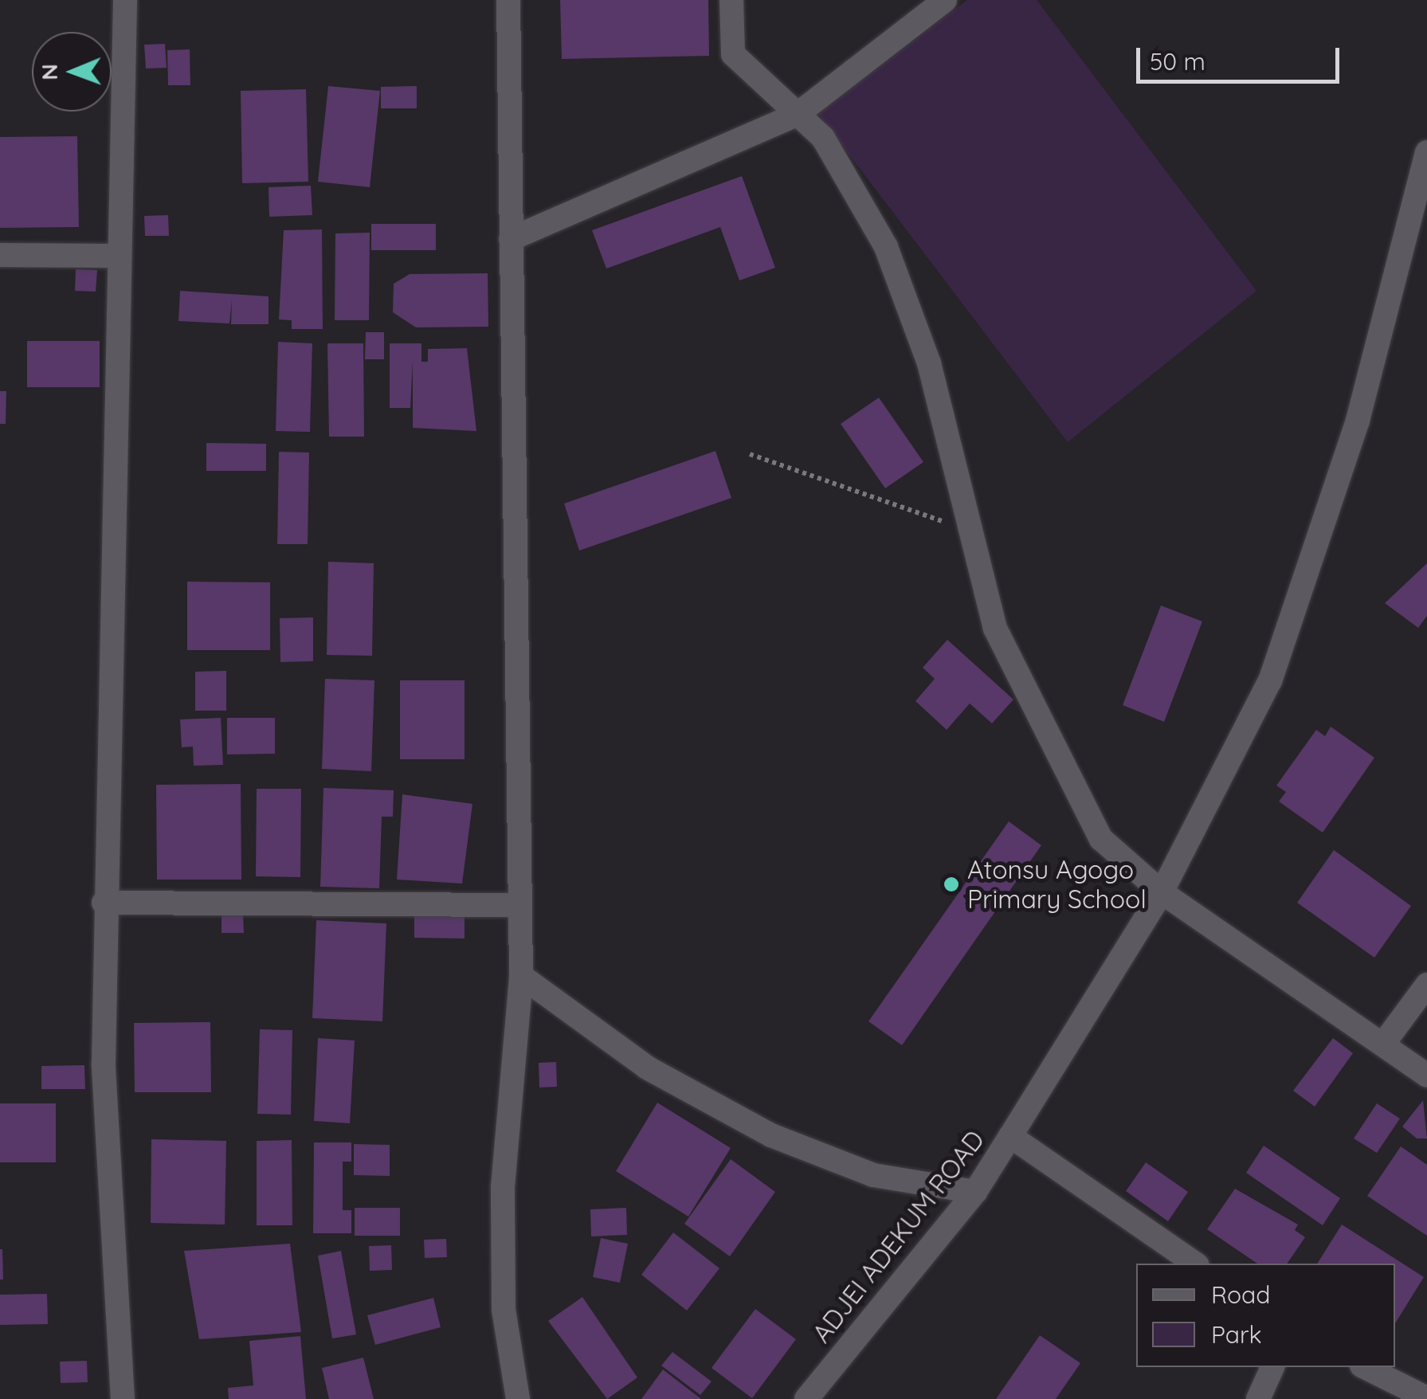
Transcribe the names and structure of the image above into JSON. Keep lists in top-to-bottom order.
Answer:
{
  "streets": {
    "street": ["ADJEI ADEKUM ROAD"]
  },
  "places": ["Atonsu Agogo Primary School"],
  "legend": ["Road", "Park"],
  "scale_bar": "50 m",
  "north": "left"
}
